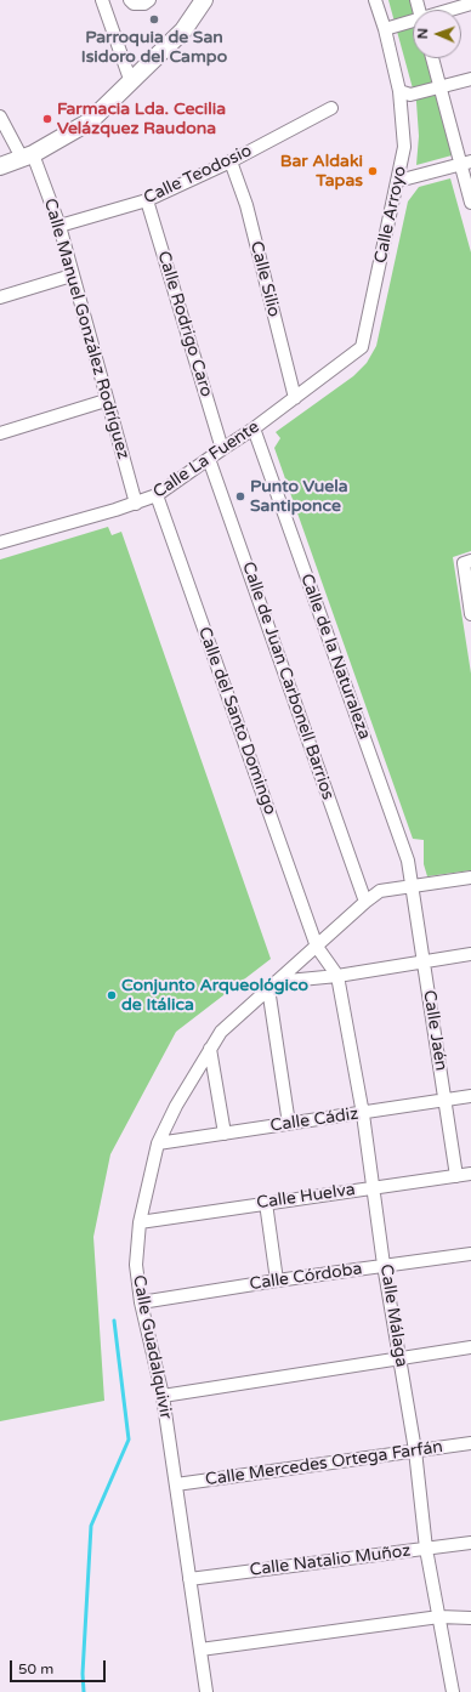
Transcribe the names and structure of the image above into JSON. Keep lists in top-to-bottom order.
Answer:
{
  "streets": {
    "street": [
      "Calle Teodosio",
      "Calle Arroyo",
      "Calle Silio",
      "Calle Rodrigo Caro",
      "Calle Manuel González Rodríguez",
      "Calle La Fuente",
      "Calle de la Naturaleza",
      "Calle de Juan Carbonell Barrios",
      "Calle del Santo Domingo",
      "Calle Jaén",
      "Calle Cádiz",
      "Calle Huelva",
      "Calle Córdoba",
      "Calle Málaga",
      "Calle Guadalquivir",
      "Calle Mercedes Ortega Farfán",
      "Calle Natalio Muñoz"
    ]
  },
  "crossings": [
    ["Calle Teodosio", "Calle Silio"],
    ["Calle Teodosio", "Calle Rodrigo Caro"],
    ["Calle Teodosio", "Calle Manuel González Rodríguez"],
    ["Calle Arroyo", "Calle Silio"],
    ["Calle Arroyo", "Calle La Fuente"],
    ["Calle Silio", "Calle La Fuente"],
    ["Calle Rodrigo Caro", "Calle La Fuente"],
    ["Calle Manuel González Rodríguez", "Calle La Fuente"],
    ["Calle La Fuente", "Calle de la Naturaleza"],
    ["Calle La Fuente", "Calle de Juan Carbonell Barrios"],
    ["Calle La Fuente", "Calle del Santo Domingo"],
    ["Calle de la Naturaleza", "Calle Jaén"],
    ["Calle de la Naturaleza", "Calle Guadalquivir"],
    ["Calle de Juan Carbonell Barrios", "Calle Guadalquivir"],
    ["Calle del Santo Domingo", "Calle Málaga"],
    ["Calle del Santo Domingo", "Calle Guadalquivir"],
    ["Calle Jaén", "Calle Cádiz"],
    ["Calle Jaén", "Calle Huelva"],
    ["Calle Jaén", "Calle Guadalquivir"],
    ["Calle Cádiz", "Calle Málaga"],
    ["Calle Cádiz", "Calle Guadalquivir"],
    ["Calle Huelva", "Calle Málaga"],
    ["Calle Huelva", "Calle Guadalquivir"],
    ["Calle Córdoba", "Calle Málaga"],
    ["Calle Córdoba", "Calle Guadalquivir"],
    ["Calle Málaga", "Calle Guadalquivir"],
    ["Calle Málaga", "Calle Mercedes Ortega Farfán"],
    ["Calle Málaga", "Calle Natalio Muñoz"],
    ["Calle Guadalquivir", "Calle Mercedes Ortega Farfán"],
    ["Calle Guadalquivir", "Calle Natalio Muñoz"]
  ],
  "places": [
    "Parroquia de San Isidoro del Campo",
    "Farmacia Lda. Cecilia Velázquez Raudona",
    "Bar Aldaki Tapas",
    "Punto Vuela Santiponce",
    "Conjunto Arqueológico de Itálica"
  ],
  "scale_bar": "50 m",
  "north": "left"
}
